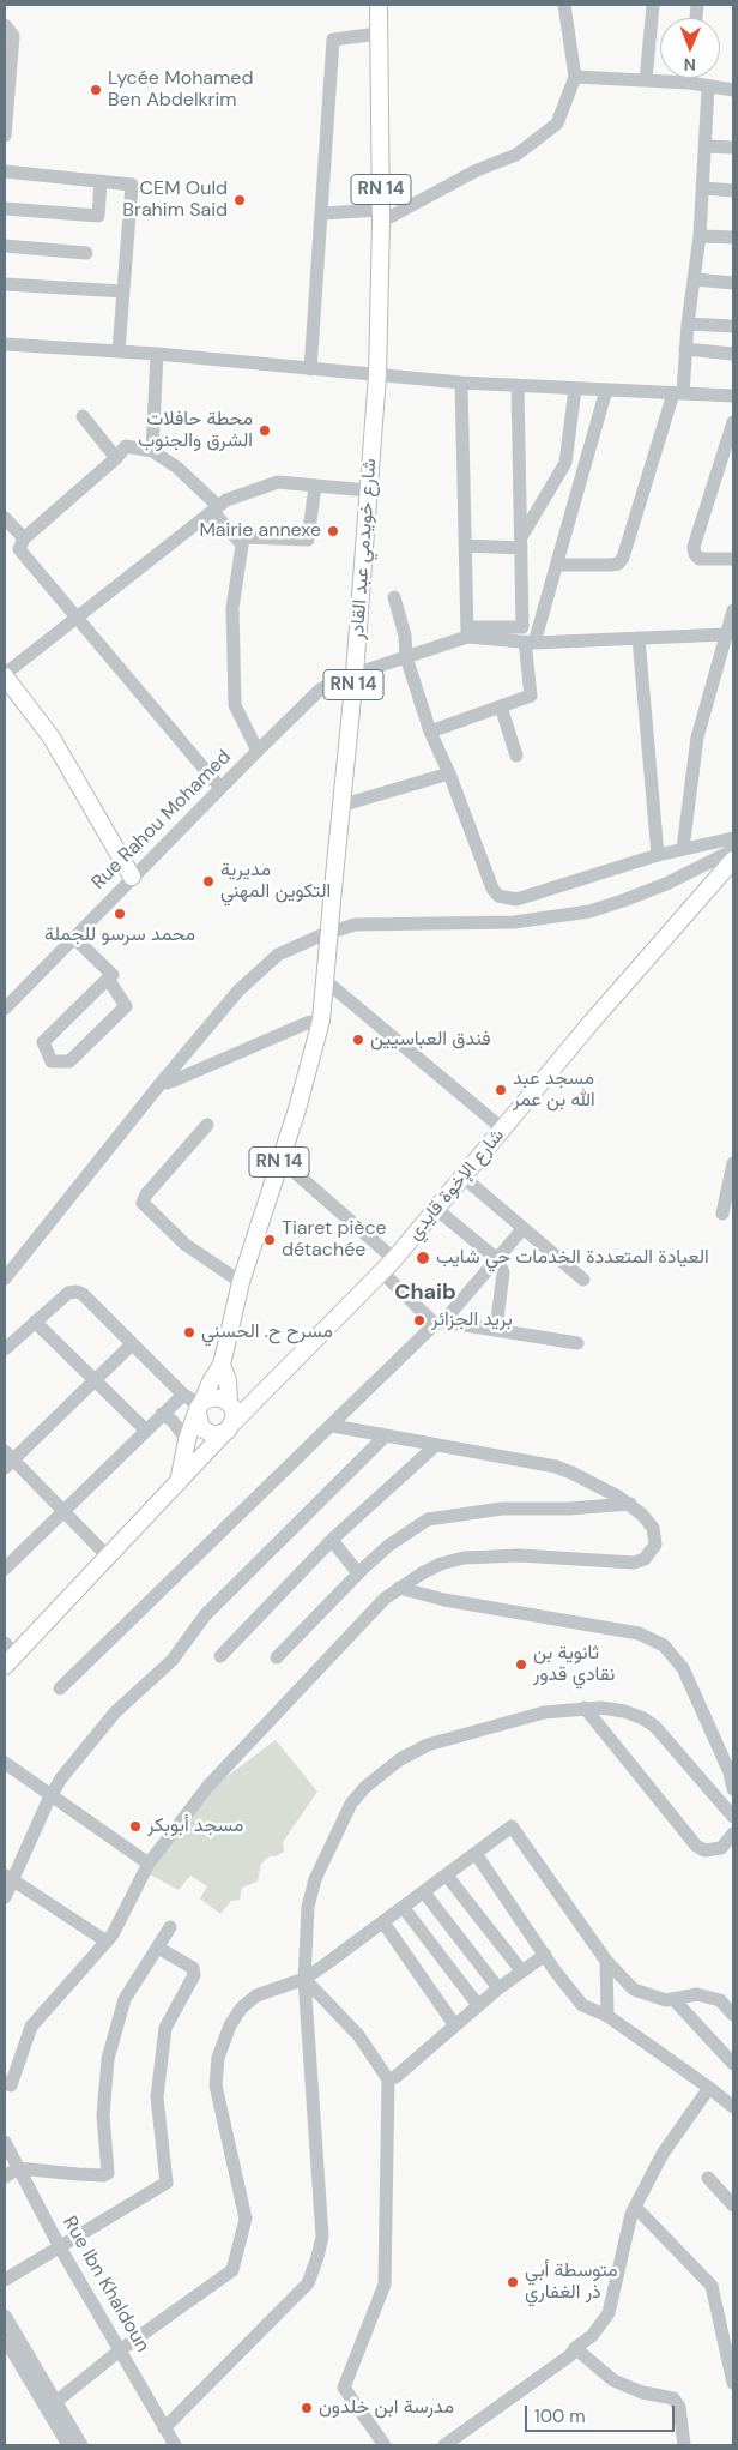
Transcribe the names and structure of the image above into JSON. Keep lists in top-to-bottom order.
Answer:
{
  "streets": {
    "main road": ["RN 14", "شارع خويدمي عبد القادر", "شارع الإخوة قايدي"],
    "street": ["Rue Rahou Mohamed", "Rue Ibn Khaldoun"]
  },
  "crossings": [
    ["شارع خويدمي عبد القادر", "Rue Rahou Mohamed"],
    ["شارع خويدمي عبد القادر", "شارع الإخوة قايدي"]
  ],
  "districts": ["Chaib"],
  "places": [
    "Lycée Mohamed Ben Abdelkrim",
    "CEM Ould Brahim Said",
    "محطة حافلات الشرق والجنوب",
    "Mairie annexe",
    "مديرية التكوين المهني",
    "محمد سرسو للجملة",
    "فندق العباسيين",
    "مسجد عبد الله بن عمر",
    "Tiaret pièce détachée",
    "العيادة المتعددة الخدمات حي شايب",
    "بريد الجزائر",
    "مسرح ح. الحسني",
    "ثانوية بن نقادي قدور",
    "مسجد أبوبكر",
    "متوسطة أبي ذر الغفاري",
    "مدرسة ابن خلدون"
  ],
  "scale_bar": "100 m",
  "north": "bottom"
}
